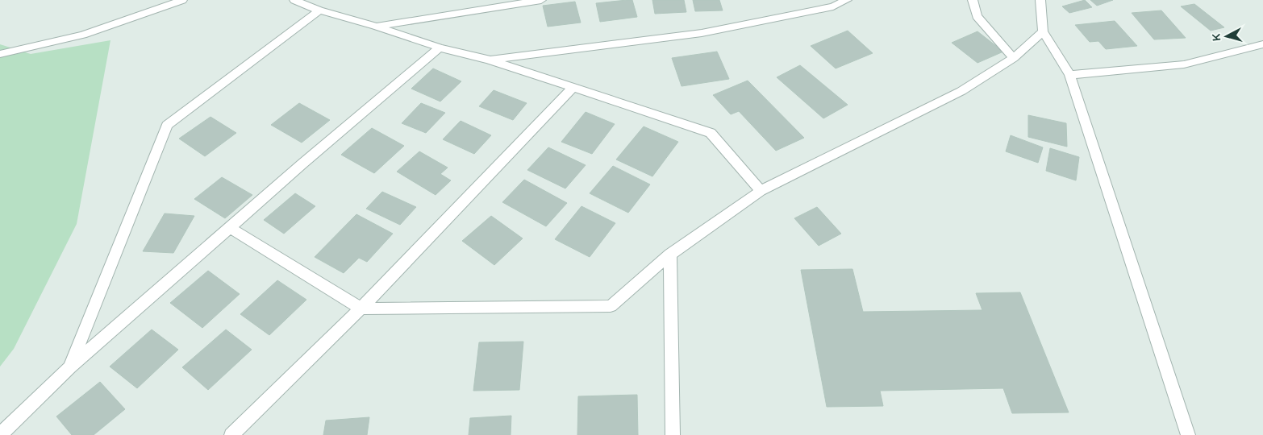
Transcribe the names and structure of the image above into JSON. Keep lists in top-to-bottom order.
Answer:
{
  "north": "left"
}
